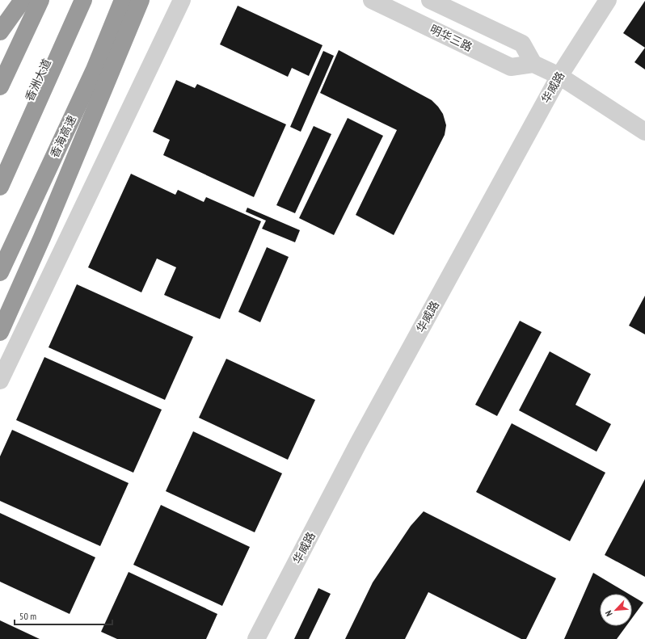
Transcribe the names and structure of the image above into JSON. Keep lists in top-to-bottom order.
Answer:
{
  "streets": {
    "highway": ["香洲大道", "香海高速"],
    "street": ["明华三路", "华威路"]
  },
  "crossings": [
    ["明华三路", "华威路"]
  ],
  "scale_bar": "50 m",
  "north": "bottom left"
}
